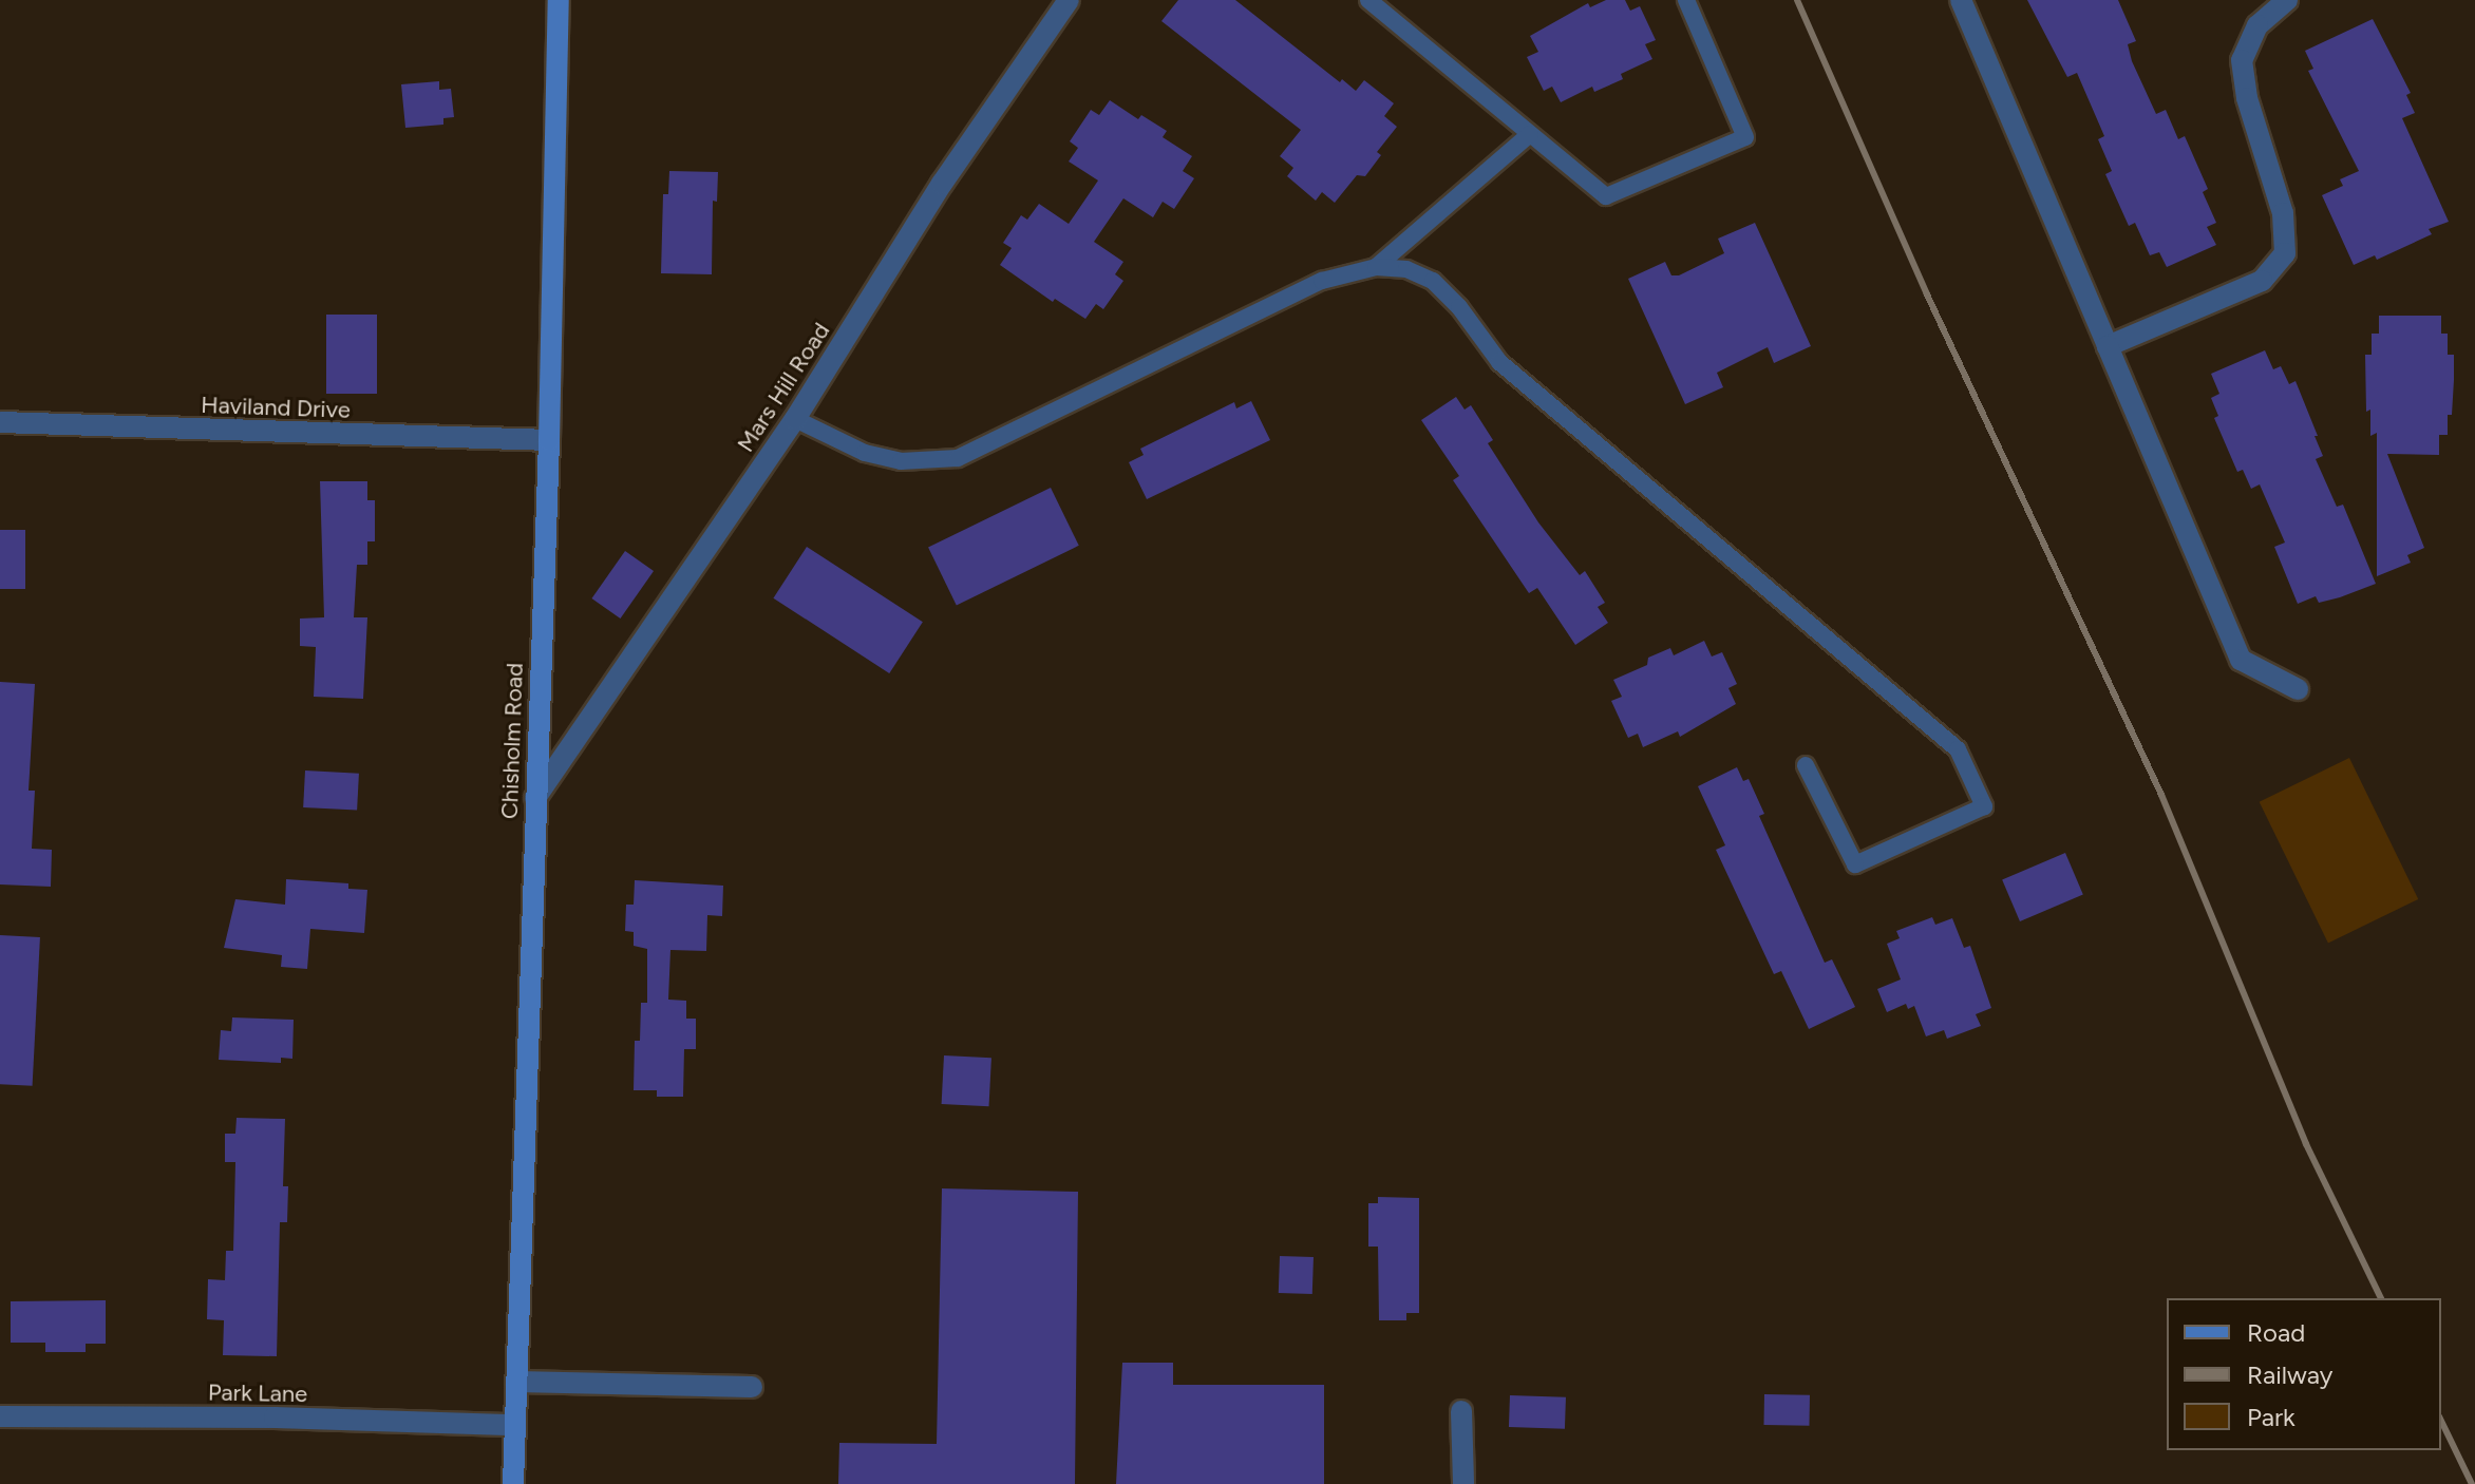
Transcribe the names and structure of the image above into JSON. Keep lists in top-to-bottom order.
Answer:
{
  "streets": {
    "main road": ["Chisholm Road"],
    "street": ["Mars Hill Road", "Haviland Drive", "Park Lane"]
  },
  "crossings": [
    ["Mars Hill Road", "Chisholm Road"],
    ["Haviland Drive", "Chisholm Road"],
    ["Chisholm Road", "Park Lane"]
  ],
  "legend": ["Road", "Railway", "Park"]
}
